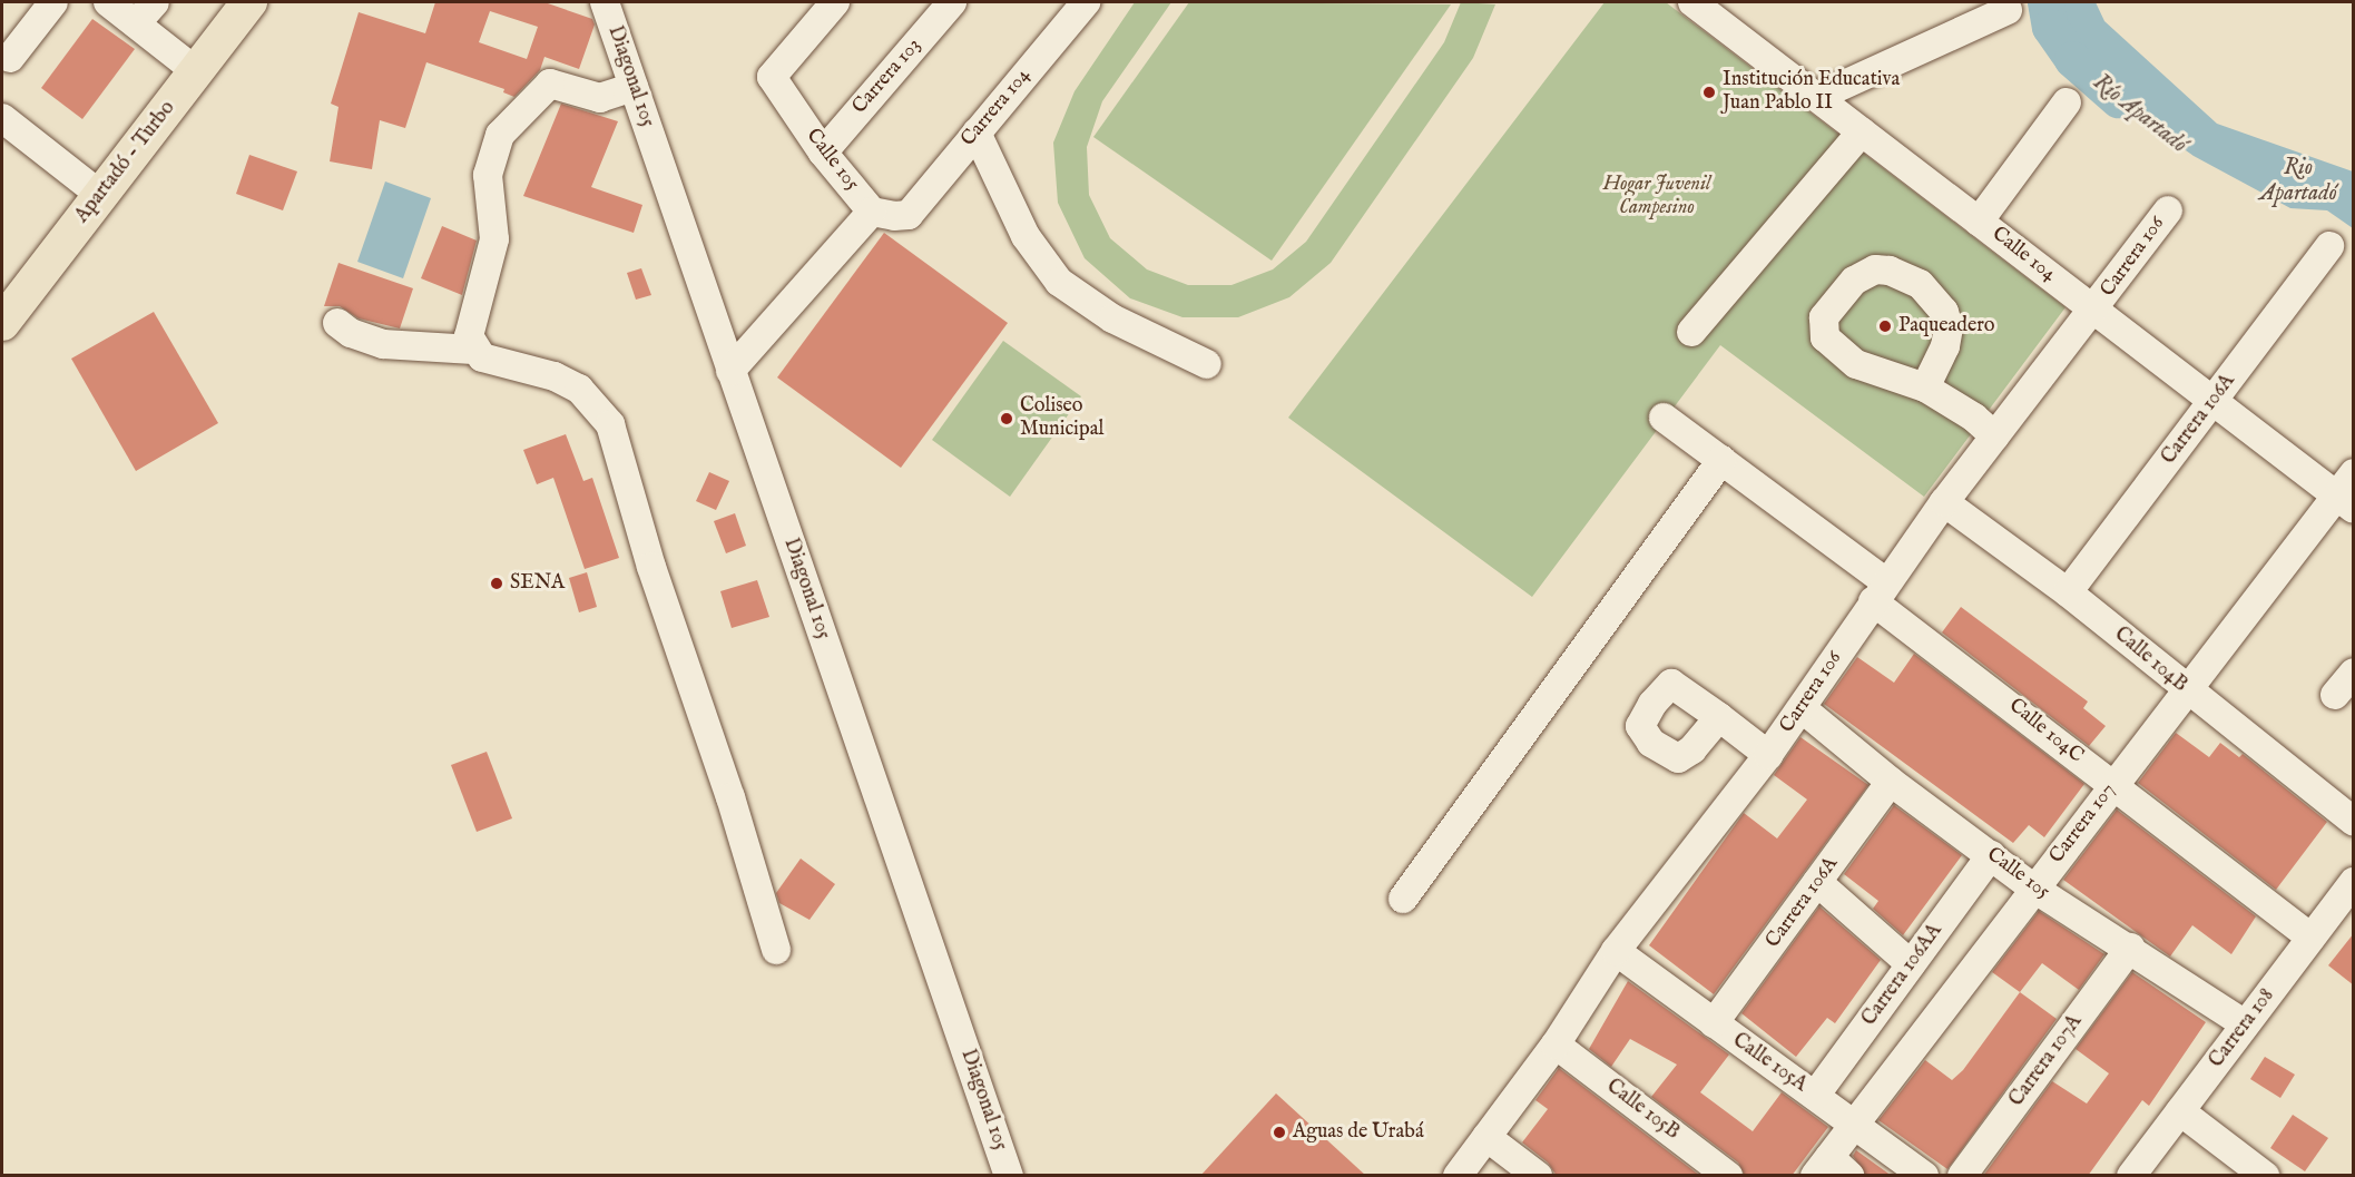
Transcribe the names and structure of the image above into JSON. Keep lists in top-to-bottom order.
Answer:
{
  "streets": {
    "main road": ["Apartadó - Turbo"],
    "street": [
      "Diagonal 105",
      "Carrera 103",
      "Carrera 104",
      "Calle 105",
      "Calle 104",
      "Carrera 106",
      "Carrera 106A",
      "Calle 104B",
      "Calle 104C",
      "Carrera 107",
      "Carrera 106AA",
      "Carrera 108",
      "Carrera 107A",
      "Calle 105A",
      "Calle 105B"
    ]
  },
  "crossings": [
    ["Carrera 103", "Calle 105"],
    ["Carrera 104", "Calle 105"],
    ["Calle 105", "Carrera 106"],
    ["Calle 105", "Carrera 106A"],
    ["Calle 105", "Carrera 107"],
    ["Calle 105", "Carrera 106AA"],
    ["Calle 105", "Carrera 108"],
    ["Calle 105", "Carrera 107A"],
    ["Calle 104", "Carrera 106"],
    ["Calle 104", "Carrera 106A"],
    ["Calle 104", "Carrera 107"],
    ["Carrera 106", "Calle 104B"],
    ["Carrera 106", "Calle 104C"],
    ["Carrera 106", "Calle 105A"],
    ["Carrera 106", "Calle 105B"],
    ["Carrera 106A", "Calle 104B"],
    ["Carrera 106A", "Calle 105A"],
    ["Calle 104B", "Carrera 107"],
    ["Calle 104C", "Carrera 107"],
    ["Calle 104C", "Carrera 108"],
    ["Carrera 107", "Calle 105A"],
    ["Carrera 106AA", "Calle 105A"]
  ],
  "water": ["Río Apartadó", "Rio Apartadó"],
  "parks": ["Hogar Juvenil Campesino"],
  "places": [
    "Institución Educativa Juan Pablo II",
    "Paqueadero",
    "Coliseo Municipal",
    "SENA",
    "Aguas de Urabá"
  ]
}
